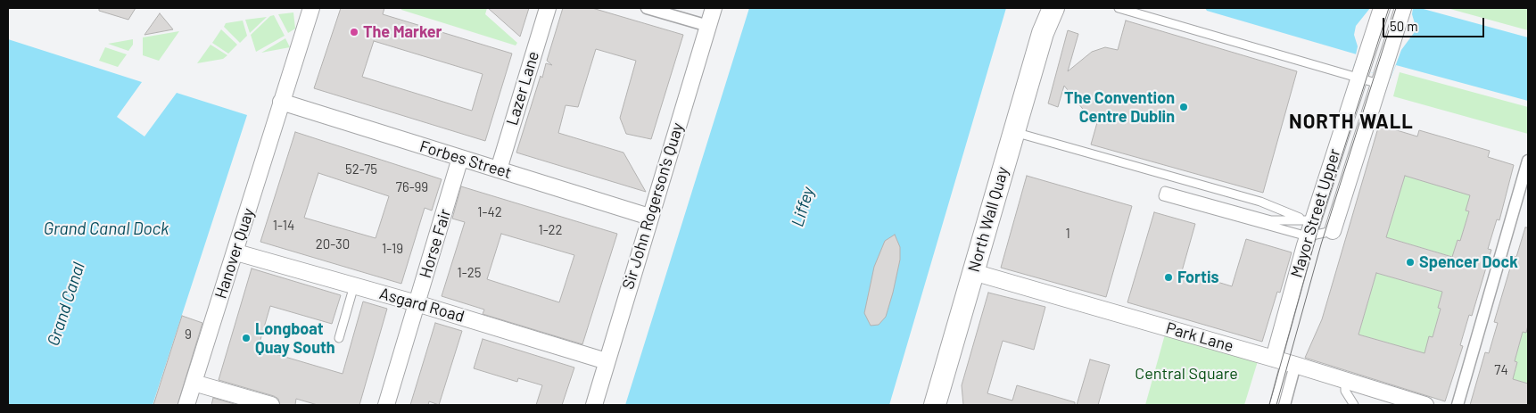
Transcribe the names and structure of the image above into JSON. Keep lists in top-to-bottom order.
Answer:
{
  "streets": {
    "main road": ["North Wall Quay"],
    "street": [
      "Lazer Lane",
      "Forbes Street",
      "Sir John Rogerson's Quay",
      "Mayor Street Upper",
      "Horse Fair",
      "Hanover Quay",
      "Asgard Road",
      "Park Lane"
    ]
  },
  "crossings": [
    ["Lazer Lane", "Forbes Street"],
    ["Forbes Street", "Sir John Rogerson's Quay"],
    ["Forbes Street", "Horse Fair"],
    ["Forbes Street", "Hanover Quay"],
    ["Sir John Rogerson's Quay", "Asgard Road"],
    ["Mayor Street Upper", "Park Lane"],
    ["North Wall Quay", "Park Lane"],
    ["Horse Fair", "Asgard Road"],
    ["Hanover Quay", "Asgard Road"]
  ],
  "districts": ["NORTH WALL"],
  "water": ["Liffey", "Grand Canal Dock", "Grand Canal"],
  "parks": ["Central Square"],
  "places": [
    "The Marker",
    "The Convention Centre Dublin",
    "Spencer Dock",
    "Fortis",
    "Longboat Quay South"
  ],
  "house_numbers": [
    "52-75",
    "76-99",
    "1-42",
    "1-14",
    "1-22",
    "1",
    "20-30",
    "1-19",
    "1-25",
    "9",
    "74"
  ],
  "scale_bar": "50 m"
}
